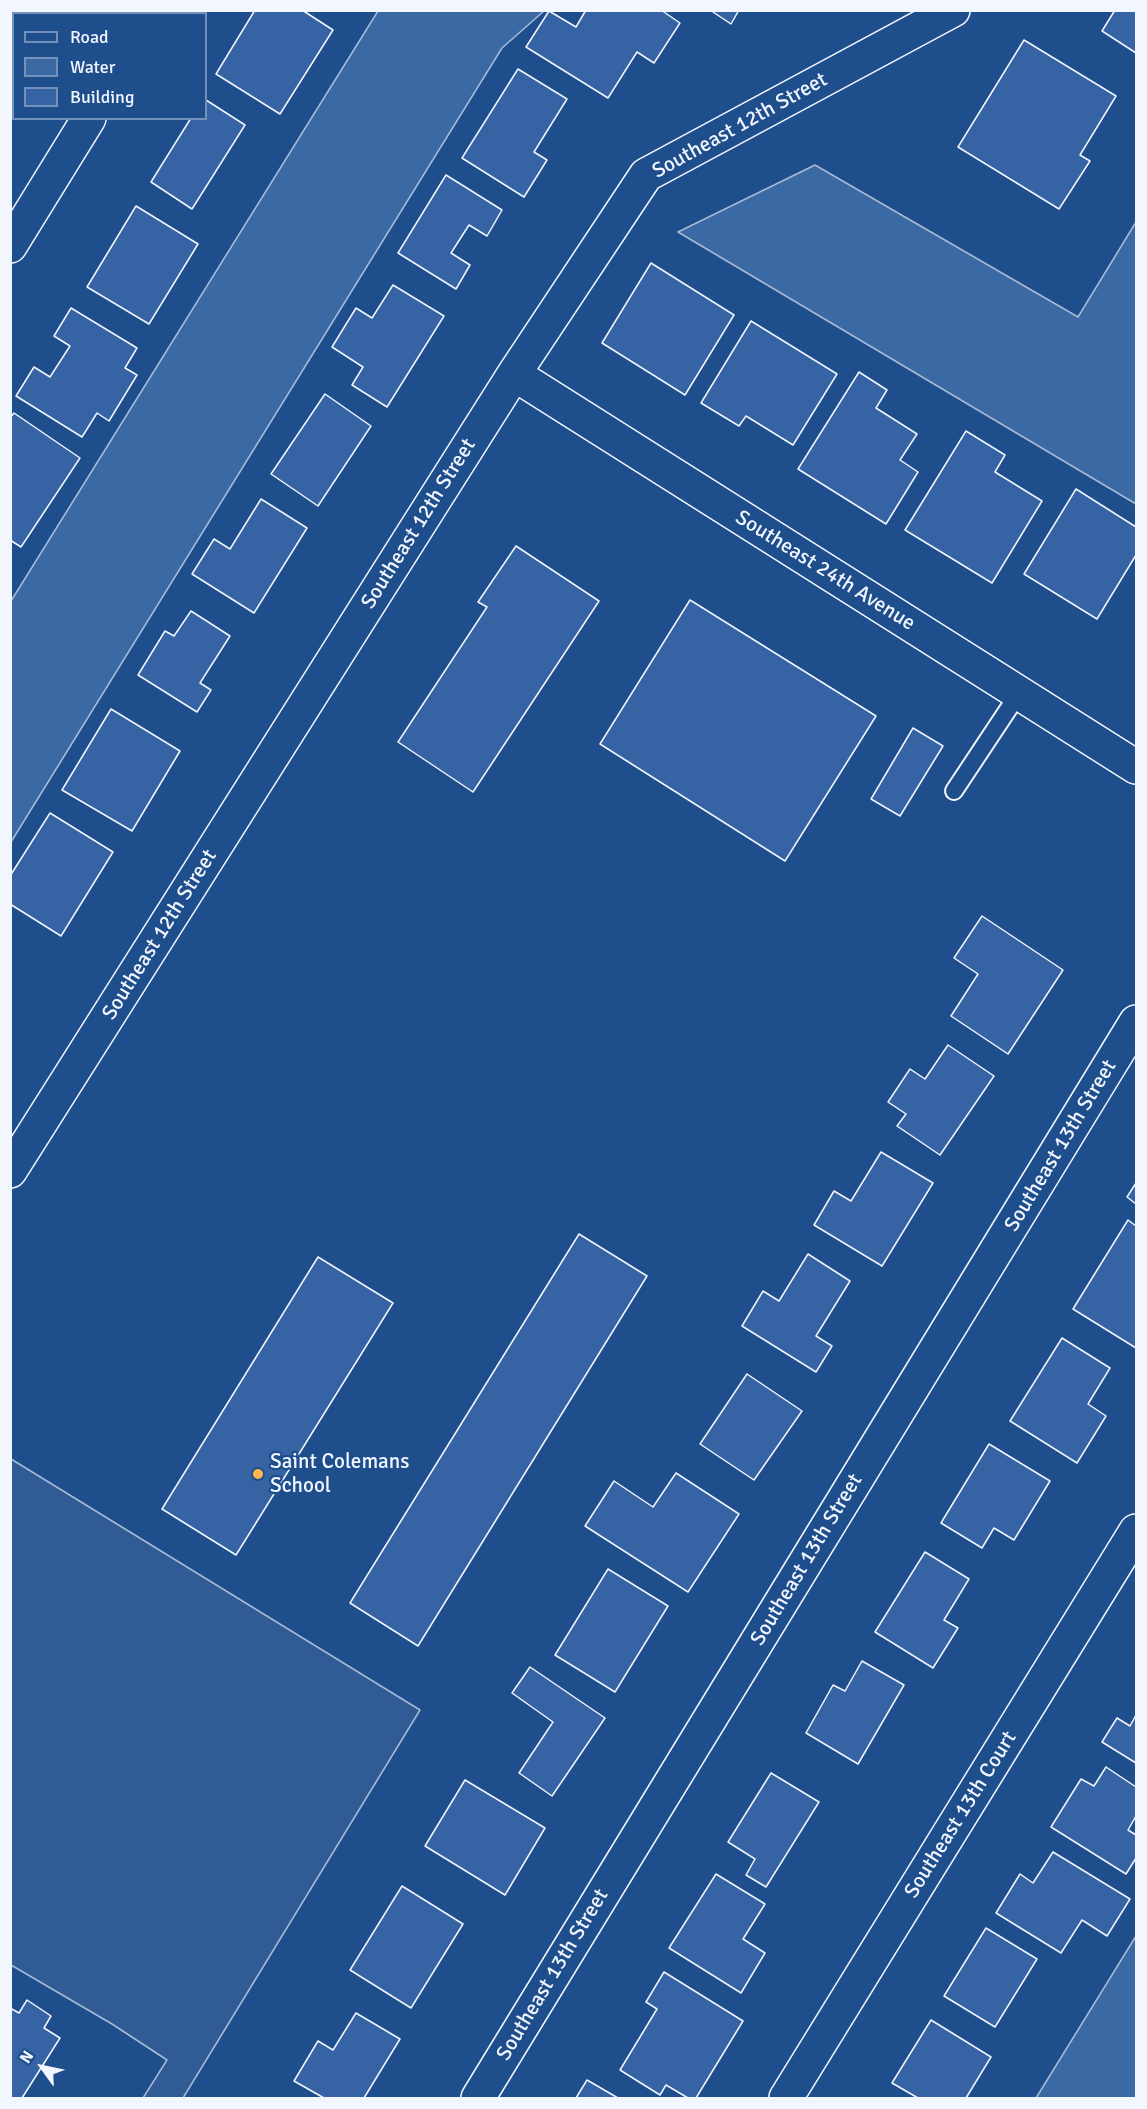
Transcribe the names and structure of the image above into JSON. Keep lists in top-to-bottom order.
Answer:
{
  "streets": {
    "street": [
      "Southeast 12th Street",
      "Southeast 24th Avenue",
      "Southeast 13th Street",
      "Southeast 13th Court"
    ]
  },
  "crossings": [
    ["Southeast 12th Street", "Southeast 24th Avenue"]
  ],
  "places": ["Saint Colemans School"],
  "legend": ["Road", "Water", "Building"],
  "north": "top left"
}
